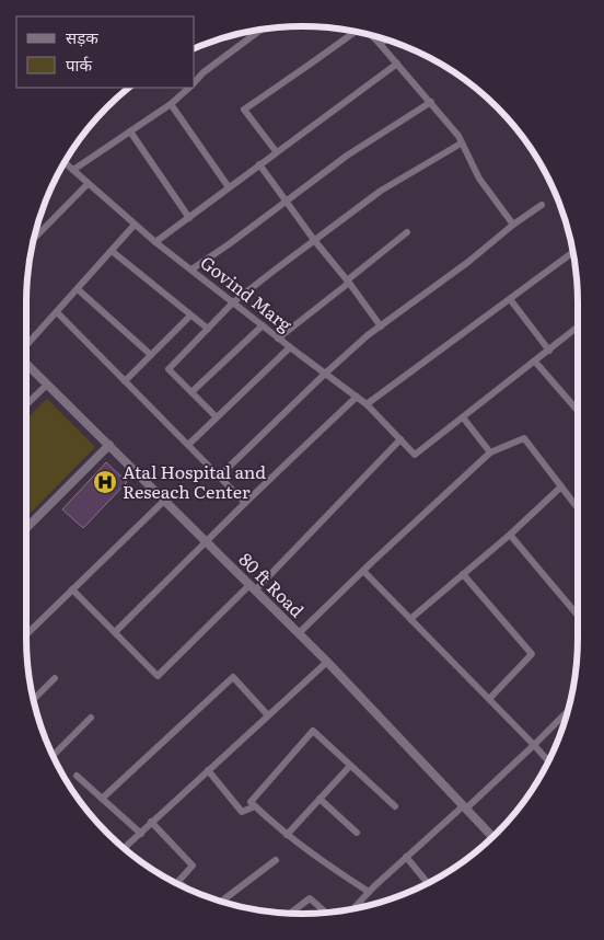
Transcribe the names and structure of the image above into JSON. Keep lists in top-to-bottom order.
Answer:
{
  "streets": {
    "street": ["Govind Marg", "80 ft Road"]
  },
  "places": {
    "hospital": ["Atal Hospital and Reseach Center"]
  },
  "legend": ["सड़क", "पार्क"]
}
